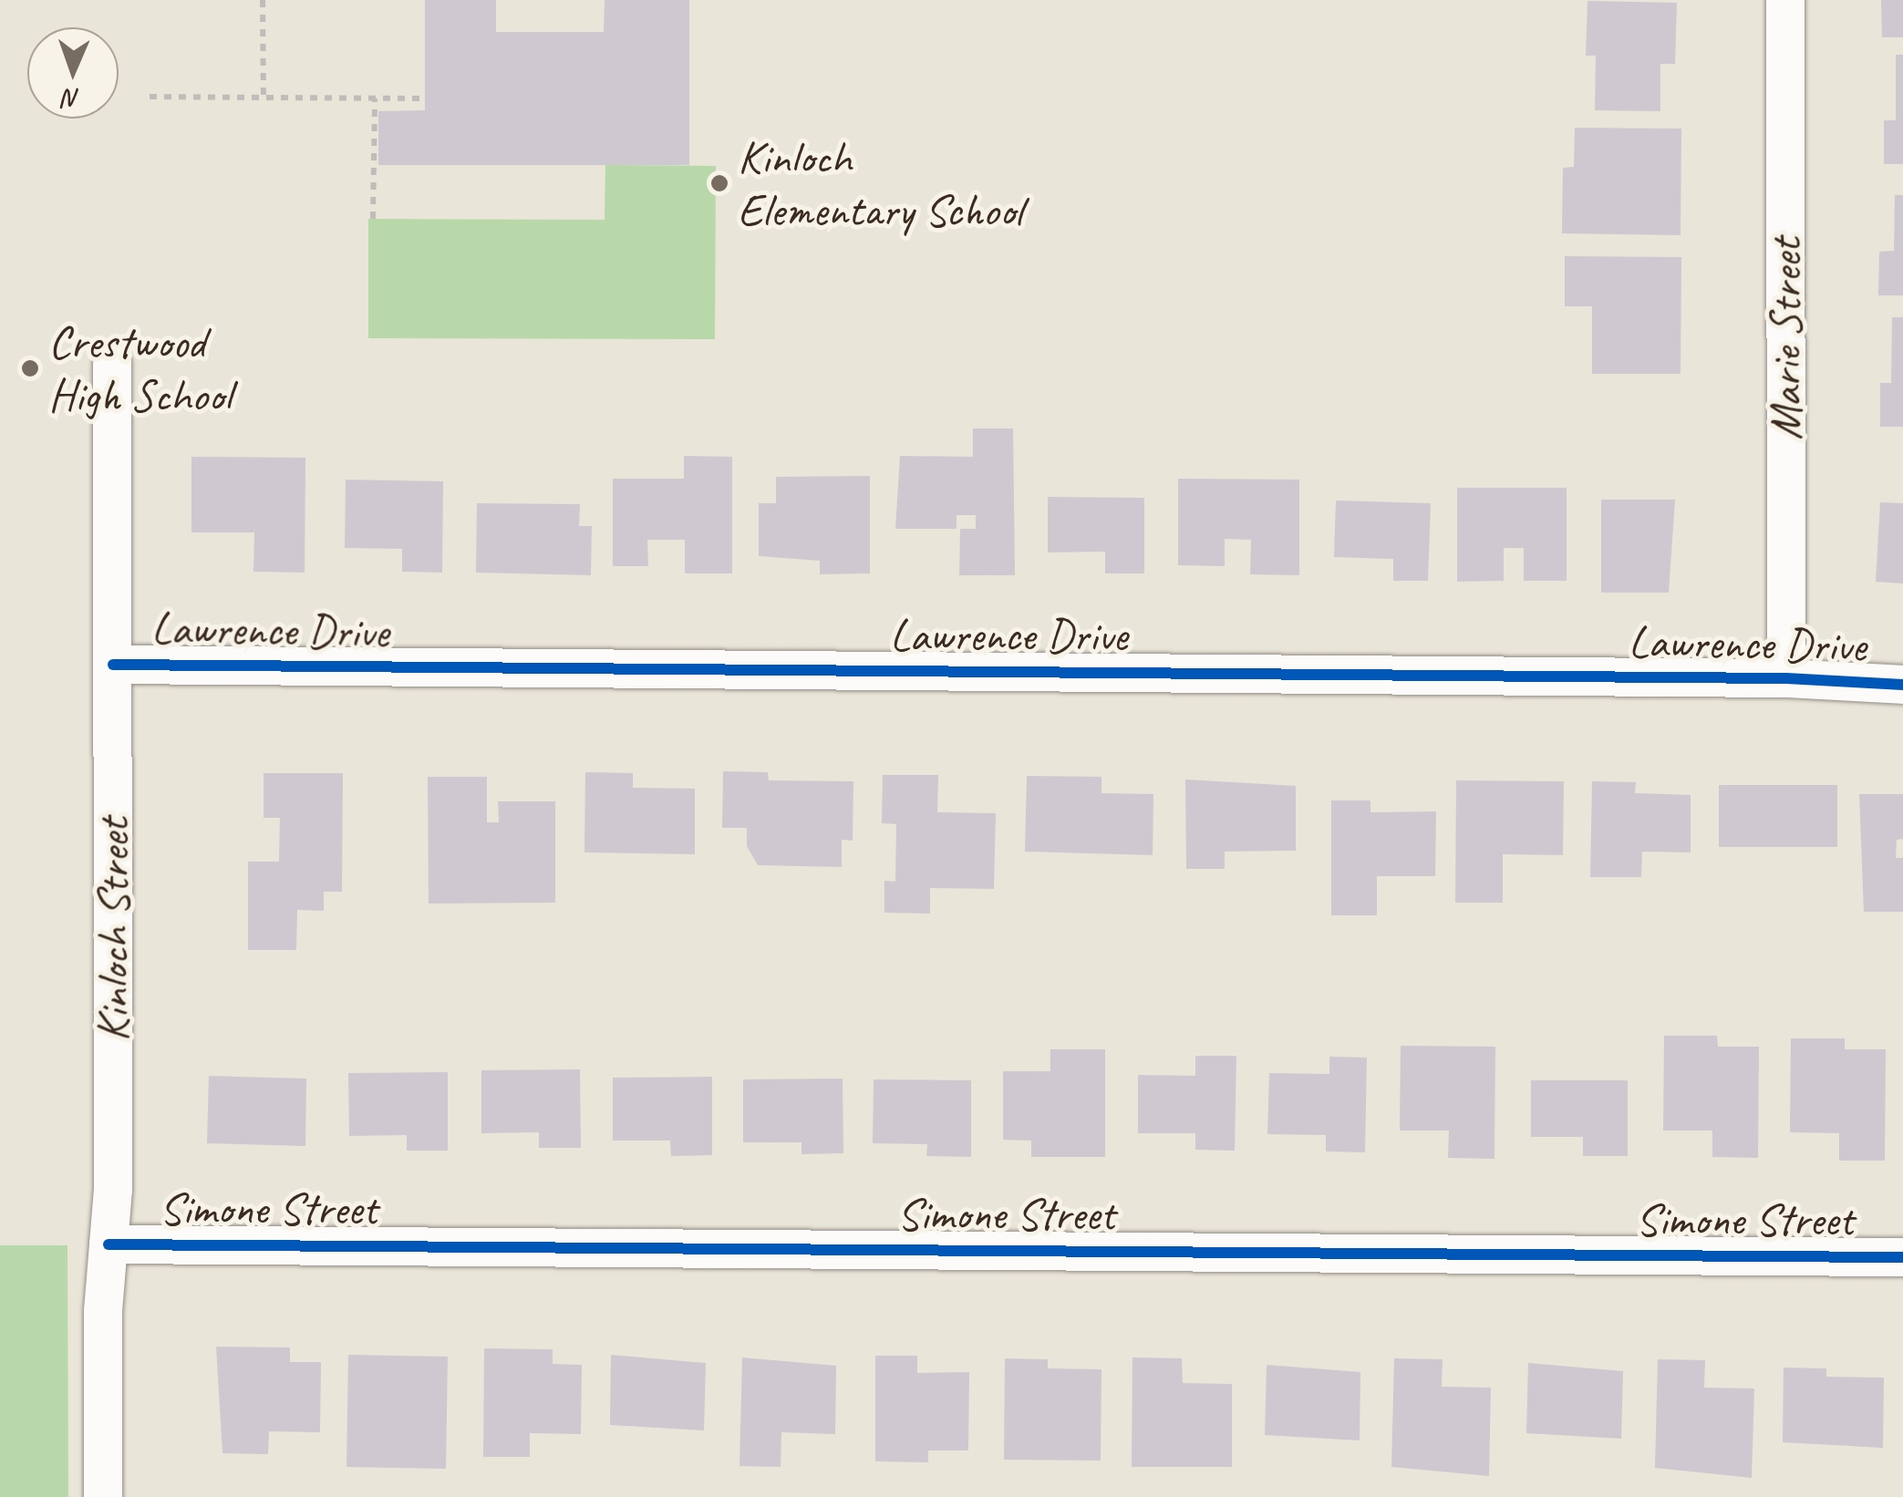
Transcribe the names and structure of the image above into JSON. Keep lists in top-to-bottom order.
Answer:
{
  "streets": {
    "street": [
      "Marie Street",
      "Lawrence Drive",
      "Kinloch Street",
      "Simone Street"
    ]
  },
  "crossings": [
    ["Marie Street", "Lawrence Drive"],
    ["Lawrence Drive", "Kinloch Street"],
    ["Kinloch Street", "Simone Street"]
  ],
  "places": ["Kinloch Elementary School", "Crestwood High School"],
  "north": "bottom"
}
